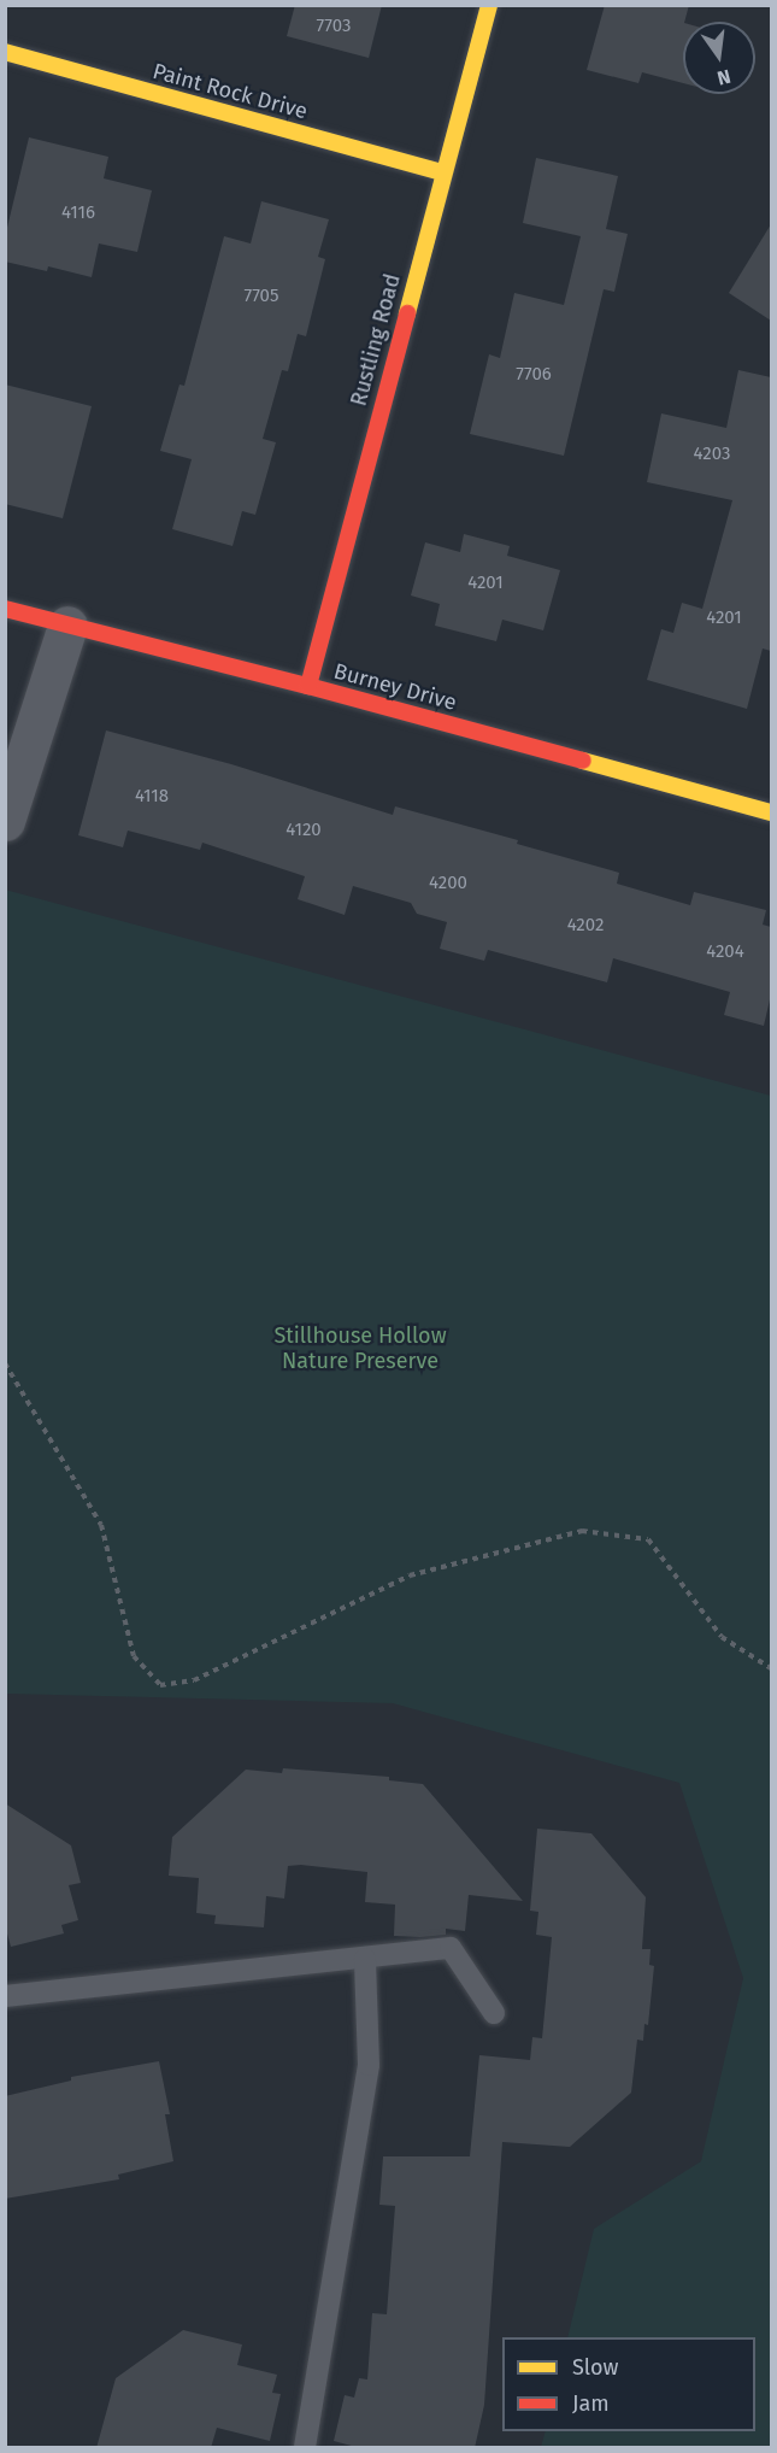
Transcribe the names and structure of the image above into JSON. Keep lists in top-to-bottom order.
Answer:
{
  "streets": {
    "street": ["Paint Rock Drive", "Rustling Road", "Burney Drive"]
  },
  "crossings": [
    ["Paint Rock Drive", "Rustling Road"],
    ["Rustling Road", "Burney Drive"]
  ],
  "parks": ["Stillhouse Hollow Nature Preserve"],
  "house_numbers": [
    "7703",
    "4116",
    "7705",
    "7706",
    "4203",
    "4201",
    "4201",
    "4118",
    "4120",
    "4200",
    "4202",
    "4204"
  ],
  "legend": ["Slow", "Jam"],
  "north": "bottom"
}
